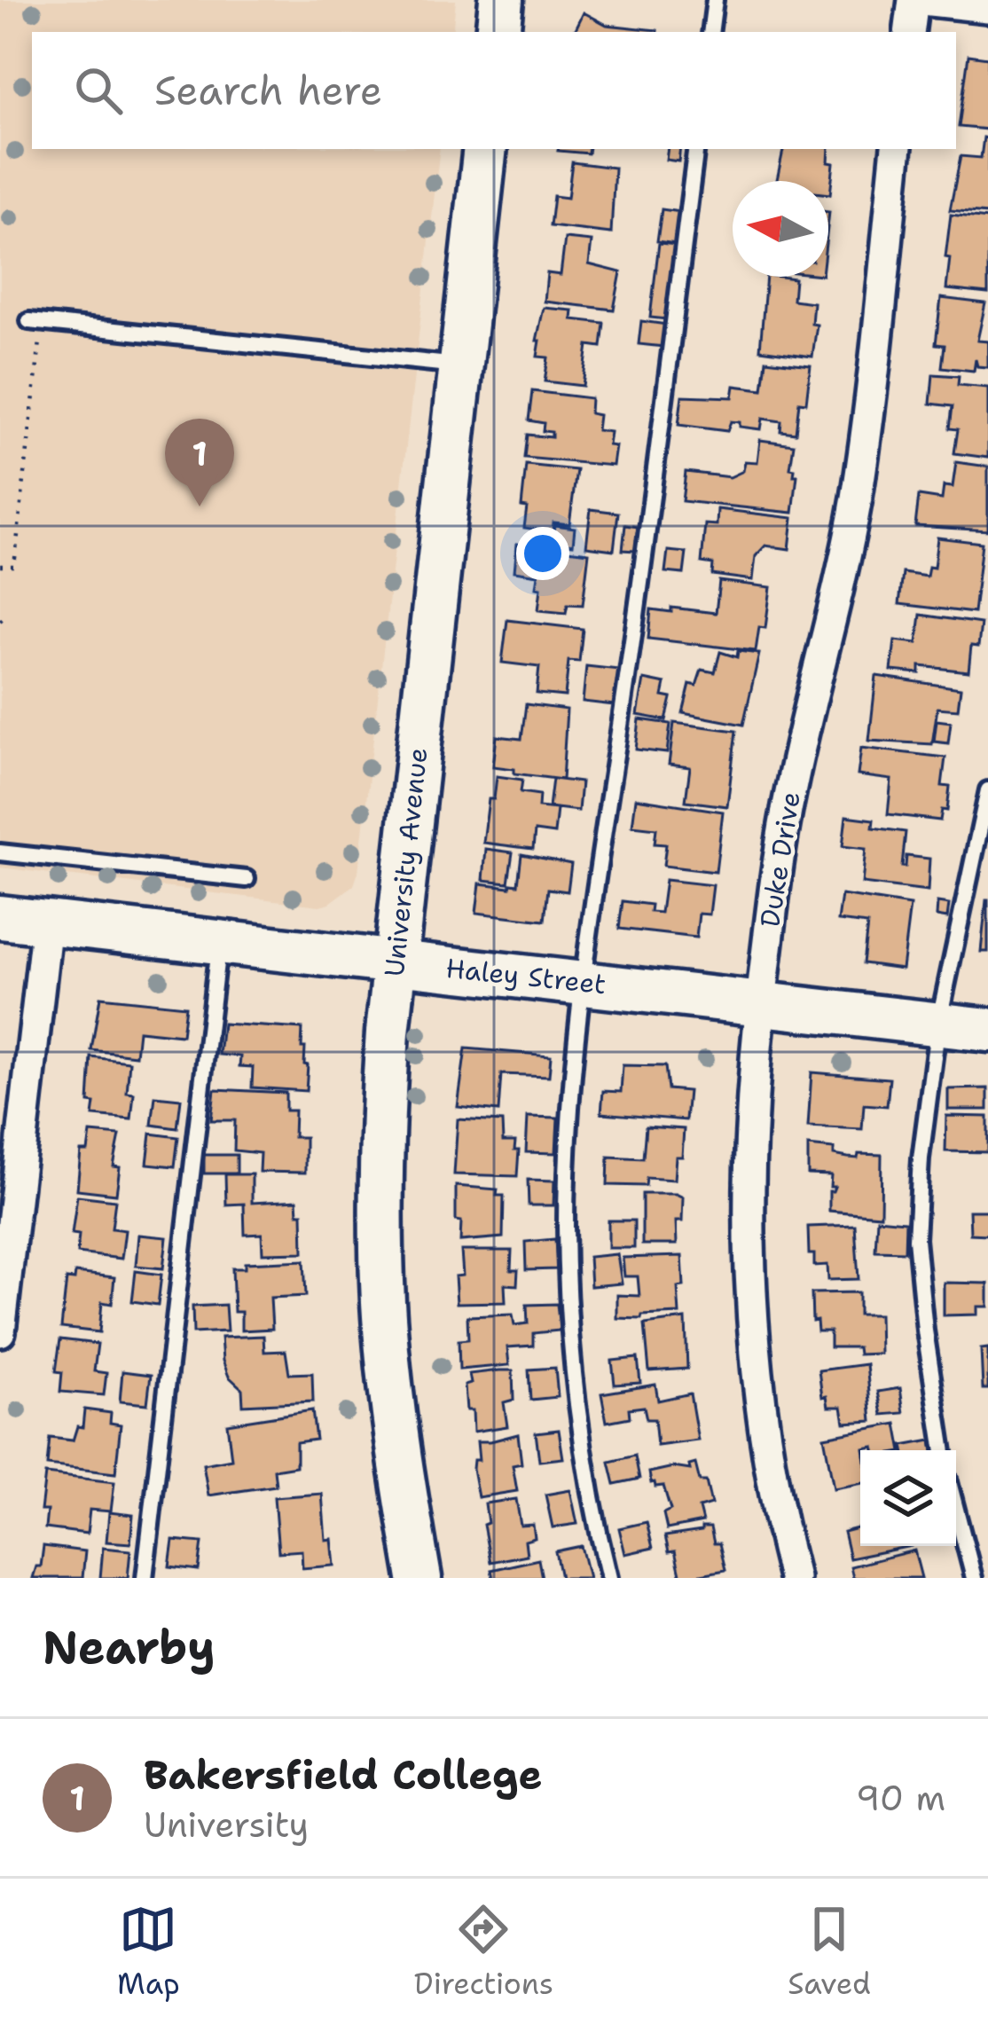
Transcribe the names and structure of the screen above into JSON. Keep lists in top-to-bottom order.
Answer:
{
  "streets": {
    "street": ["Duke Drive", "University Avenue", "Haley Street"]
  },
  "crossings": [
    ["Duke Drive", "Haley Street"],
    ["University Avenue", "Haley Street"]
  ],
  "north": "left",
  "page": {
    "search": "Search here",
    "pins": "1",
    "heading": "Nearby",
    "list": [
      {
        "mark": "1",
        "name": "Bakersfield College",
        "note": "University",
        "value": "90 m"
      }
    ],
    "nav": ["Map", "Directions", "Saved"]
  }
}
